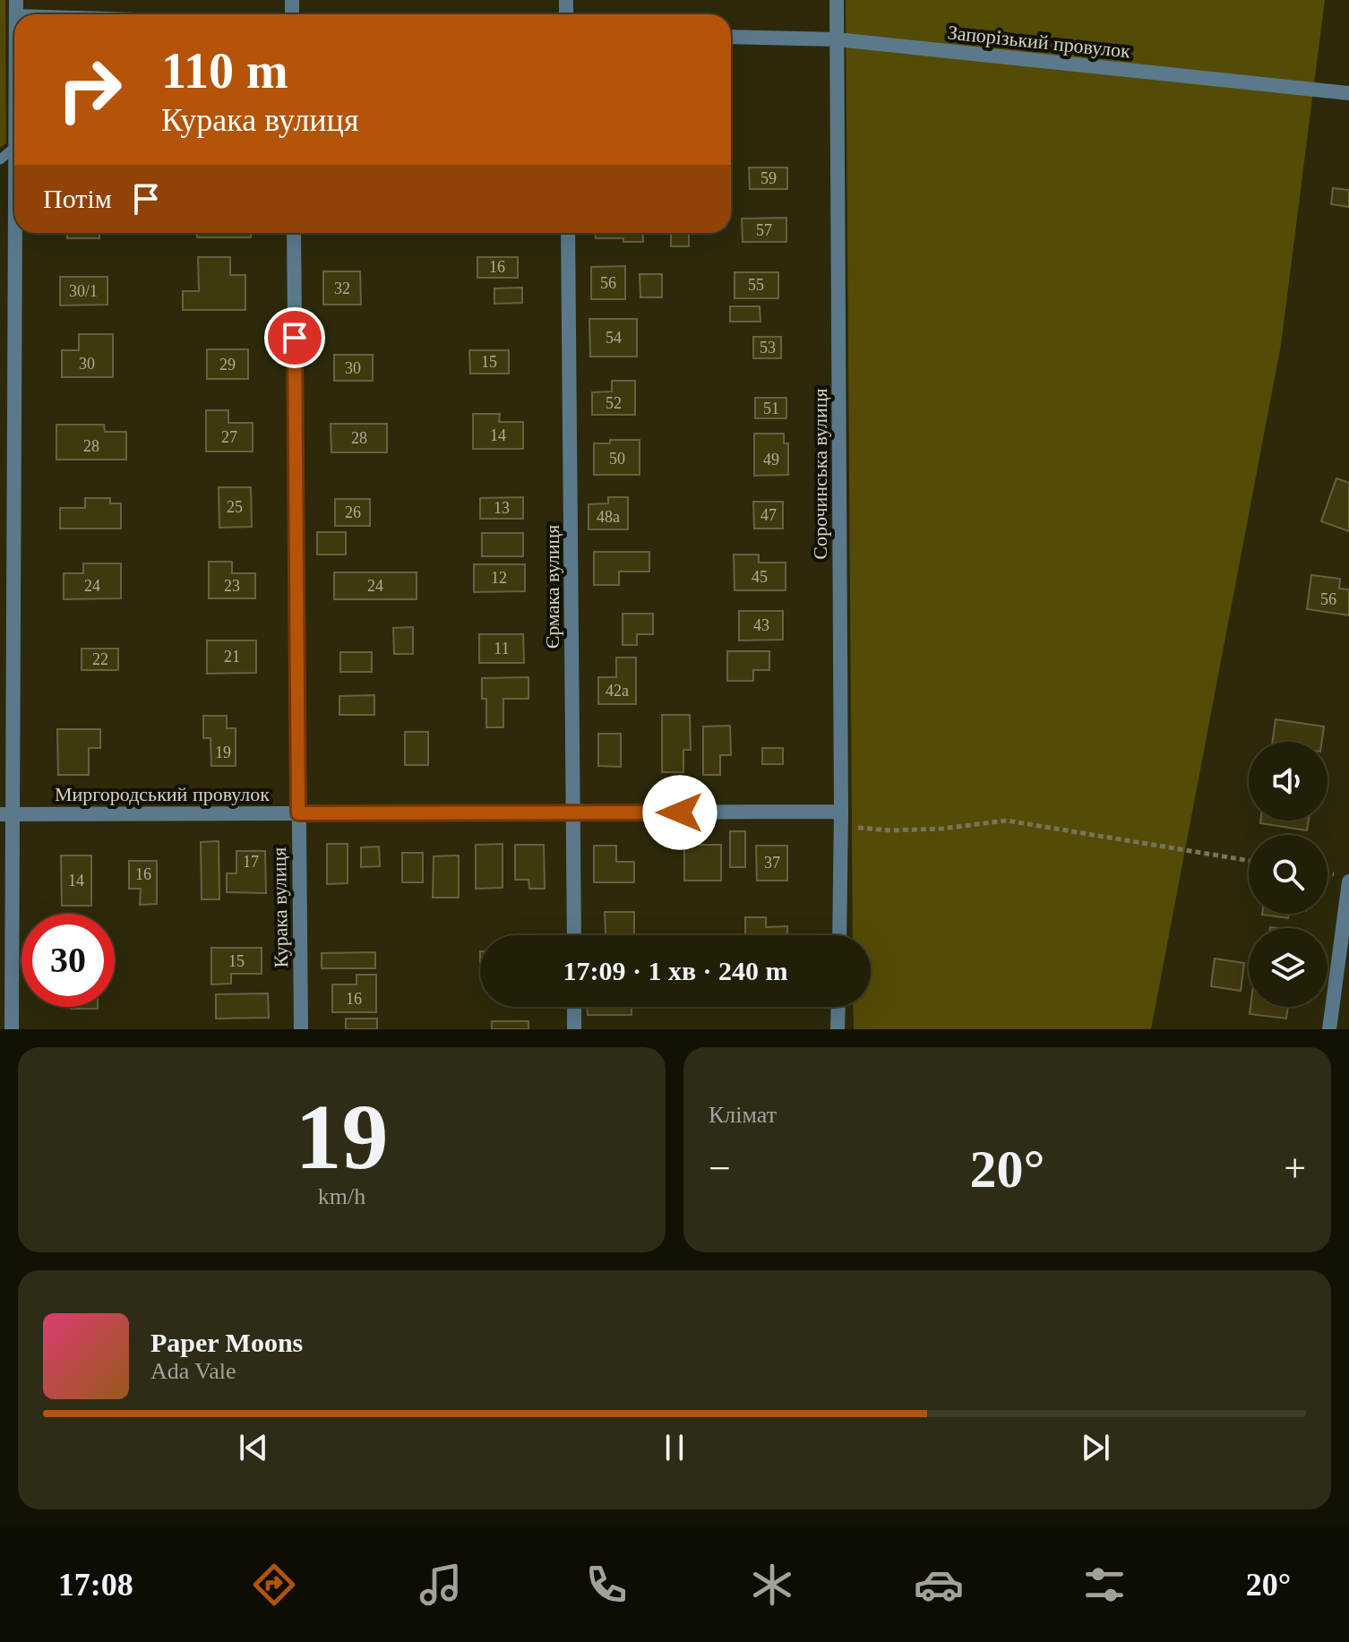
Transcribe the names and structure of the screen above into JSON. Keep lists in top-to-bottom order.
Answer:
{
  "streets": {
    "street": [
      "Запорізький провулок",
      "Сорочинська вулиця",
      "Єрмака вулиця",
      "Миргородський провулок",
      "Курака вулиця"
    ]
  },
  "crossings": [
    ["Запорізький провулок", "Сорочинська вулиця"],
    ["Сорочинська вулиця", "Миргородський провулок"],
    ["Єрмака вулиця", "Миргородський провулок"],
    ["Миргородський провулок", "Курака вулиця"]
  ],
  "house_numbers": [
    "59",
    "57",
    "16",
    "56",
    "55",
    "32",
    "30/1",
    "54",
    "53",
    "15",
    "30",
    "29",
    "30",
    "52",
    "51",
    "14",
    "27",
    "28",
    "28",
    "50",
    "49",
    "25",
    "13",
    "26",
    "47",
    "48а",
    "45",
    "12",
    "24",
    "23",
    "24",
    "56",
    "43",
    "11",
    "21",
    "22",
    "42а",
    "19",
    "17",
    "37",
    "16",
    "14",
    "15",
    "16"
  ],
  "page": {
    "turn": ["110 m", "Курака вулиця"],
    "then": "Потім",
    "limit": "30",
    "trip": "17:09 · 1 хв · 240 m",
    "tile": [
      ["19", "km/h"],
      "Клімат"
    ],
    "heat": ["−", "20°", "+"],
    "song": ["Paper Moons", "Ada Vale"],
    "tabs": ["17:08", "20°"]
  }
}
